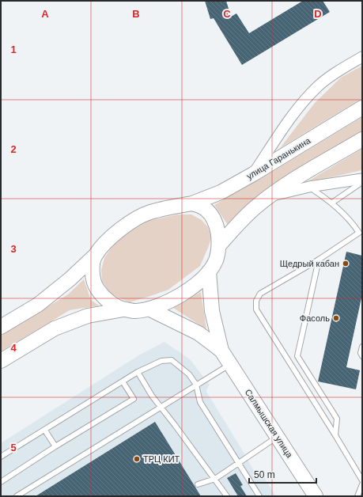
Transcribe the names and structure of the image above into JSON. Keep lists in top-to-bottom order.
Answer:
{
  "streets": {
    "main road": ["улица Гаранькина", "Салмышская улица"]
  },
  "places": ["Щедрый кабан", "Фасоль", "ТРЦ КИТ"],
  "scale_bar": "50 m",
  "grid": {
    "columns": [
      "A",
      "B",
      "C",
      "D"
    ],
    "rows": [
      "1",
      "2",
      "3",
      "4",
      "5"
    ]
  }
}
